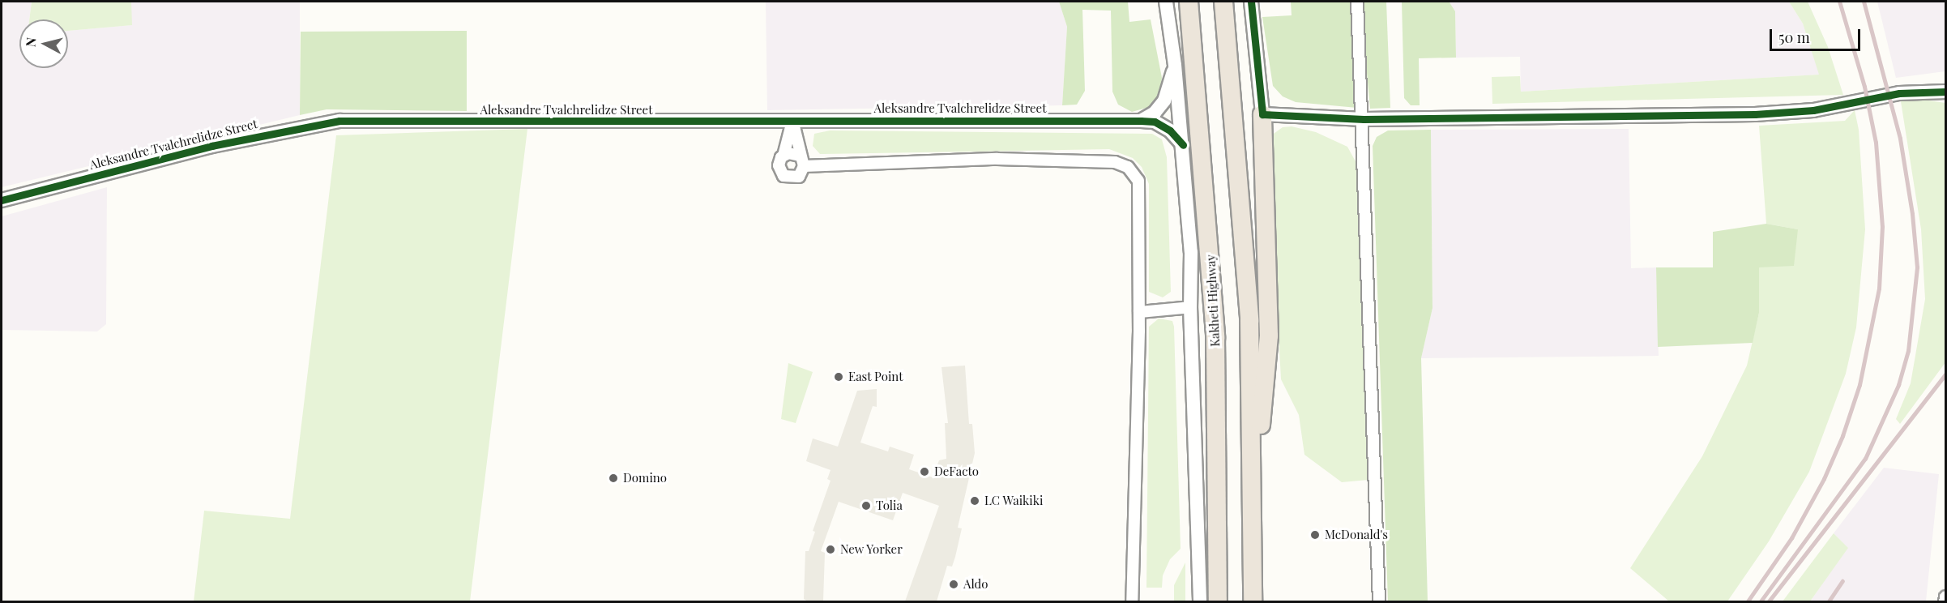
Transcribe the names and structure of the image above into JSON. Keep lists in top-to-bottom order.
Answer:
{
  "streets": {
    "highway": ["Kakheti Highway"],
    "street": ["Aleksandre Tvalchrelidze Street"]
  },
  "places": [
    "East Point",
    "DeFacto",
    "Domino",
    "LC Waikiki",
    "Tolia",
    "McDonald's",
    "New Yorker",
    "Aldo"
  ],
  "scale_bar": "50 m",
  "north": "left"
}
